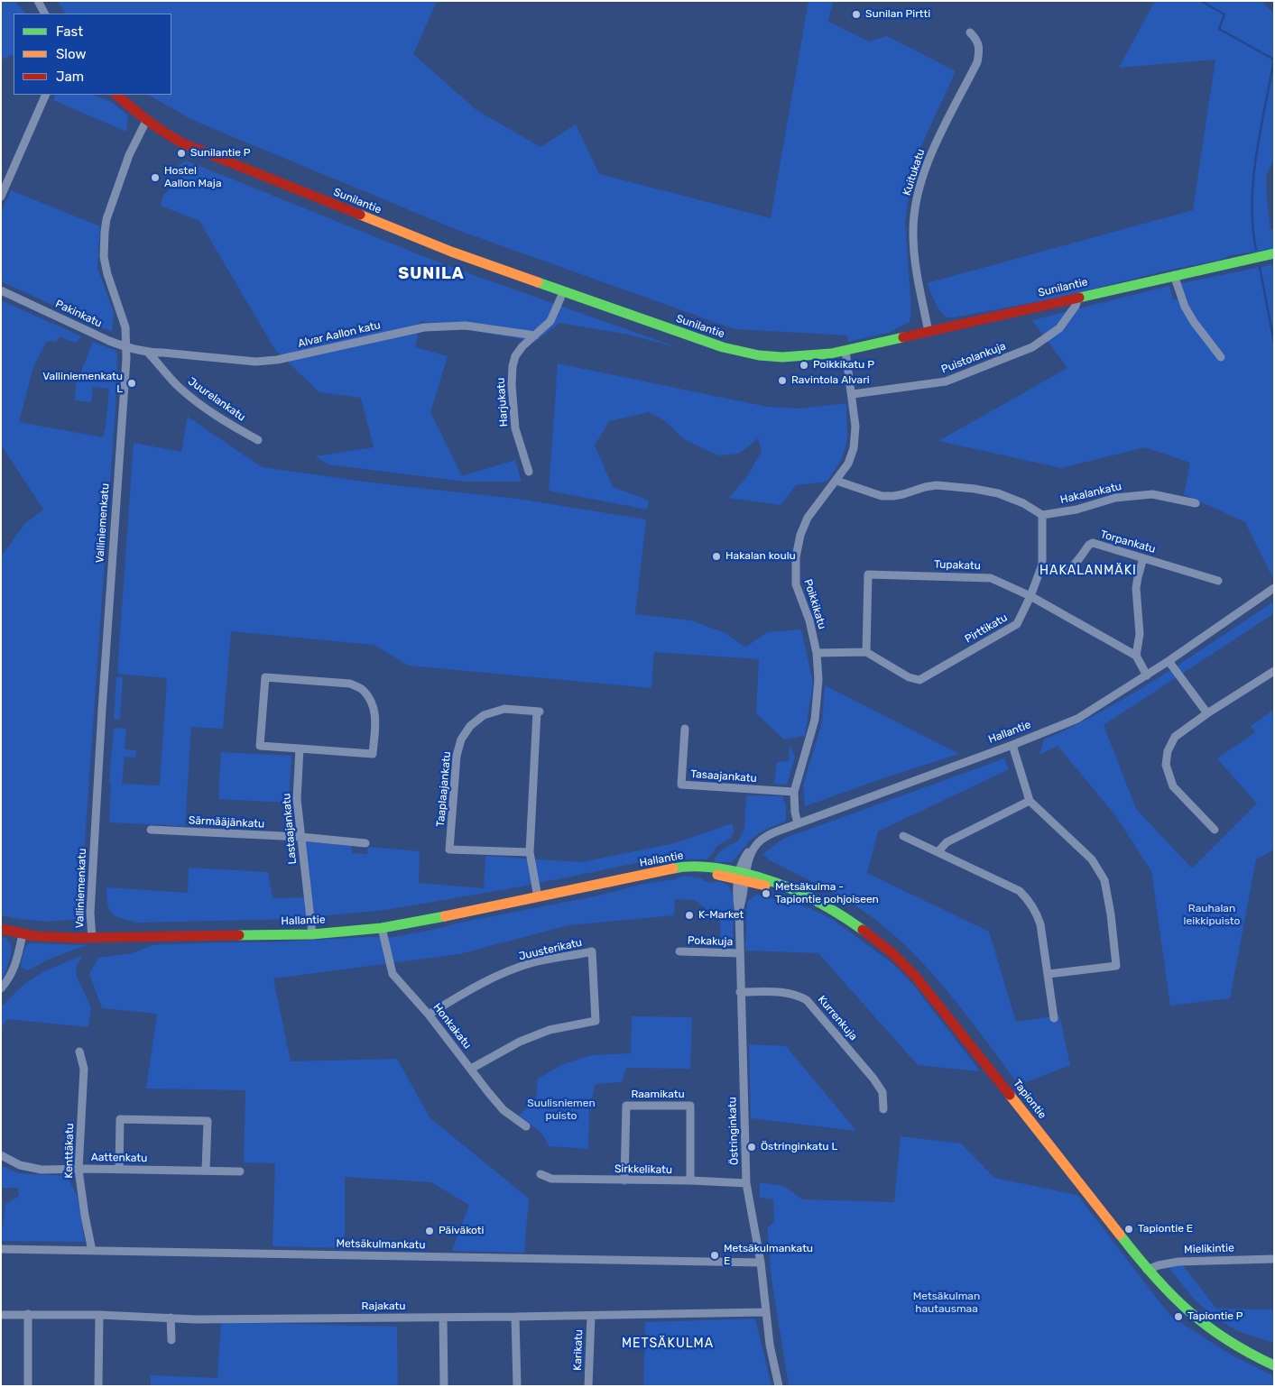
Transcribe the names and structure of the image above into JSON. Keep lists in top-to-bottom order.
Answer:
{
  "streets": {
    "street": [
      "Kuitukatu",
      "Sunilantie",
      "Pakinkatu",
      "Alvar Aallon katu",
      "Puistolankuja",
      "Juurelankatu",
      "Harjukatu",
      "Hakalankatu",
      "Valliniemenkatu",
      "Torpankatu",
      "Tupakatu",
      "Poikkikatu",
      "Pirttikatu",
      "Hallantie",
      "Tasaajankatu",
      "Taaplaajankatu",
      "Särmääjänkatu",
      "Lastaajankatu",
      "Pokakuja",
      "Juusterikatu",
      "Kurrenkuja",
      "Honkakatu",
      "Raamikatu",
      "Tapiontie",
      "Östringinkatu",
      "Kenttäkatu",
      "Aattenkatu",
      "Sirkkelikatu",
      "Metsäkulmankatu",
      "Mielikintie",
      "Rajakatu",
      "Karikatu"
    ]
  },
  "crossings": [
    ["Kuitukatu", "Sunilantie"],
    ["Sunilantie", "Puistolankuja"],
    ["Sunilantie", "Harjukatu"],
    ["Sunilantie", "Valliniemenkatu"],
    ["Sunilantie", "Poikkikatu"],
    ["Pakinkatu", "Alvar Aallon katu"],
    ["Pakinkatu", "Juurelankatu"],
    ["Pakinkatu", "Valliniemenkatu"],
    ["Alvar Aallon katu", "Juurelankatu"],
    ["Alvar Aallon katu", "Harjukatu"],
    ["Puistolankuja", "Poikkikatu"],
    ["Hakalankatu", "Pirttikatu"],
    ["Valliniemenkatu", "Hallantie"],
    ["Torpankatu", "Pirttikatu"],
    ["Tupakatu", "Pirttikatu"],
    ["Poikkikatu", "Hallantie"],
    ["Poikkikatu", "Tasaajankatu"],
    ["Hallantie", "Taaplaajankatu"],
    ["Hallantie", "Lastaajankatu"],
    ["Hallantie", "Honkakatu"],
    ["Hallantie", "Tapiontie"],
    ["Hallantie", "Östringinkatu"],
    ["Särmääjänkatu", "Lastaajankatu"],
    ["Pokakuja", "Östringinkatu"],
    ["Juusterikatu", "Honkakatu"],
    ["Kurrenkuja", "Östringinkatu"],
    ["Raamikatu", "Sirkkelikatu"],
    ["Tapiontie", "Mielikintie"],
    ["Östringinkatu", "Sirkkelikatu"],
    ["Östringinkatu", "Metsäkulmankatu"],
    ["Östringinkatu", "Rajakatu"],
    ["Kenttäkatu", "Aattenkatu"],
    ["Kenttäkatu", "Metsäkulmankatu"],
    ["Rajakatu", "Karikatu"]
  ],
  "districts": ["SUNILA", "HAKALANMÄKI", "METSÄKULMA"],
  "parks": ["Rauhalan leikkipuisto", "Suulisniemen puisto", "Metsäkulman hautausmaa"],
  "places": [
    "Sunilan Pirtti",
    "Sunilantie P",
    "Hostel Aallon Maja",
    "Poikkikatu P",
    "Ravintola Alvari",
    "Valliniemenkatu L",
    "Hakalan koulu",
    "Metsäkulma - Tapiontie pohjoiseen",
    "K-Market",
    "Östringinkatu L",
    "Tapiontie E",
    "Päiväkoti",
    "Metsäkulmankatu E",
    "Tapiontie P"
  ],
  "legend": ["Fast", "Slow", "Jam"]
}
